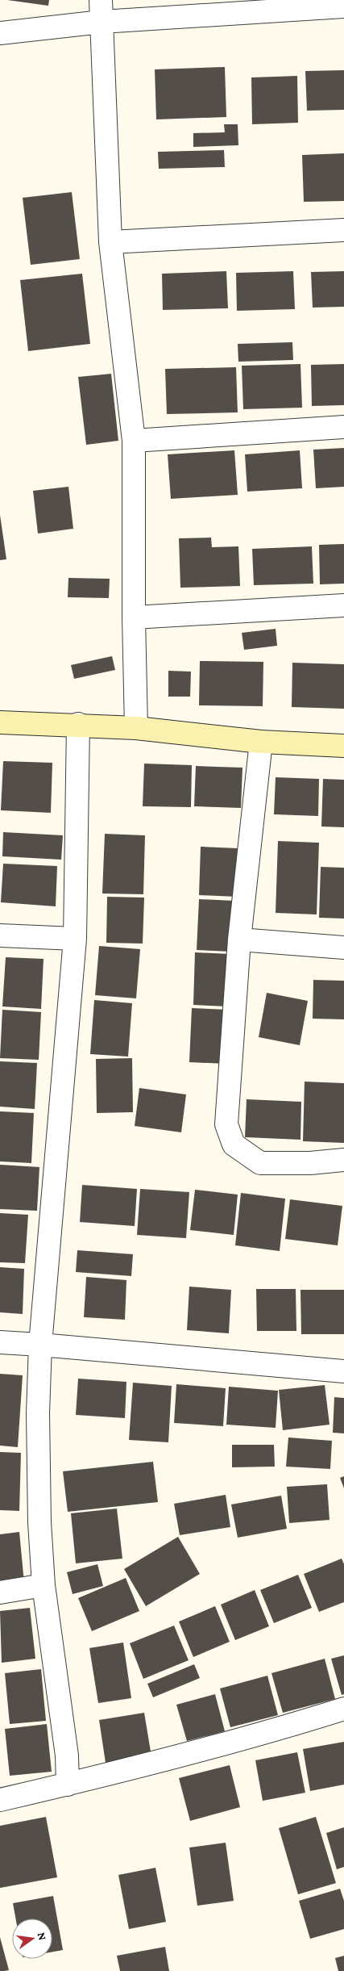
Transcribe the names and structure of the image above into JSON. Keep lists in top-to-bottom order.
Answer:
{
  "north": "right"
}
